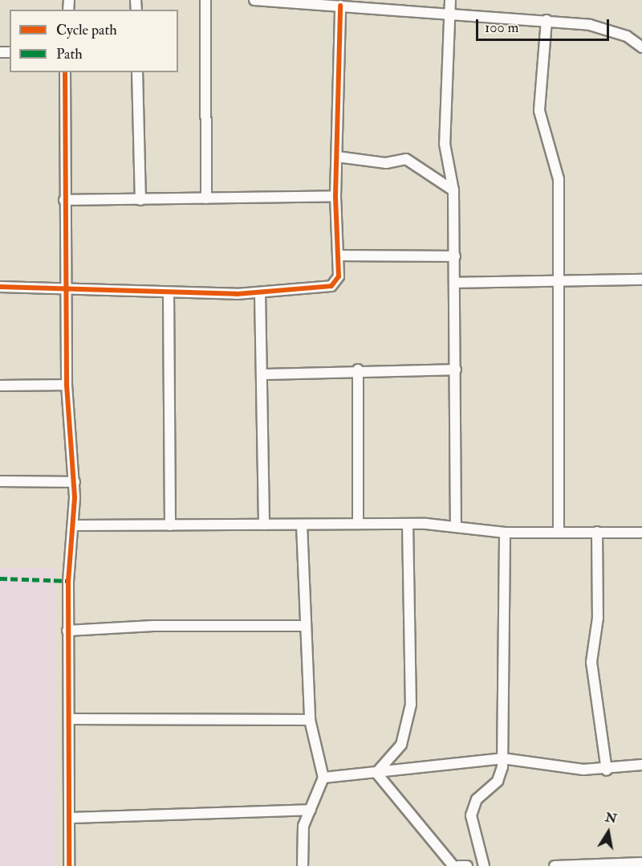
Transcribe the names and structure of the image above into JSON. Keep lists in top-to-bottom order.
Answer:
{
  "legend": ["Cycle path", "Path"],
  "scale_bar": "100 m",
  "north": "top"
}
